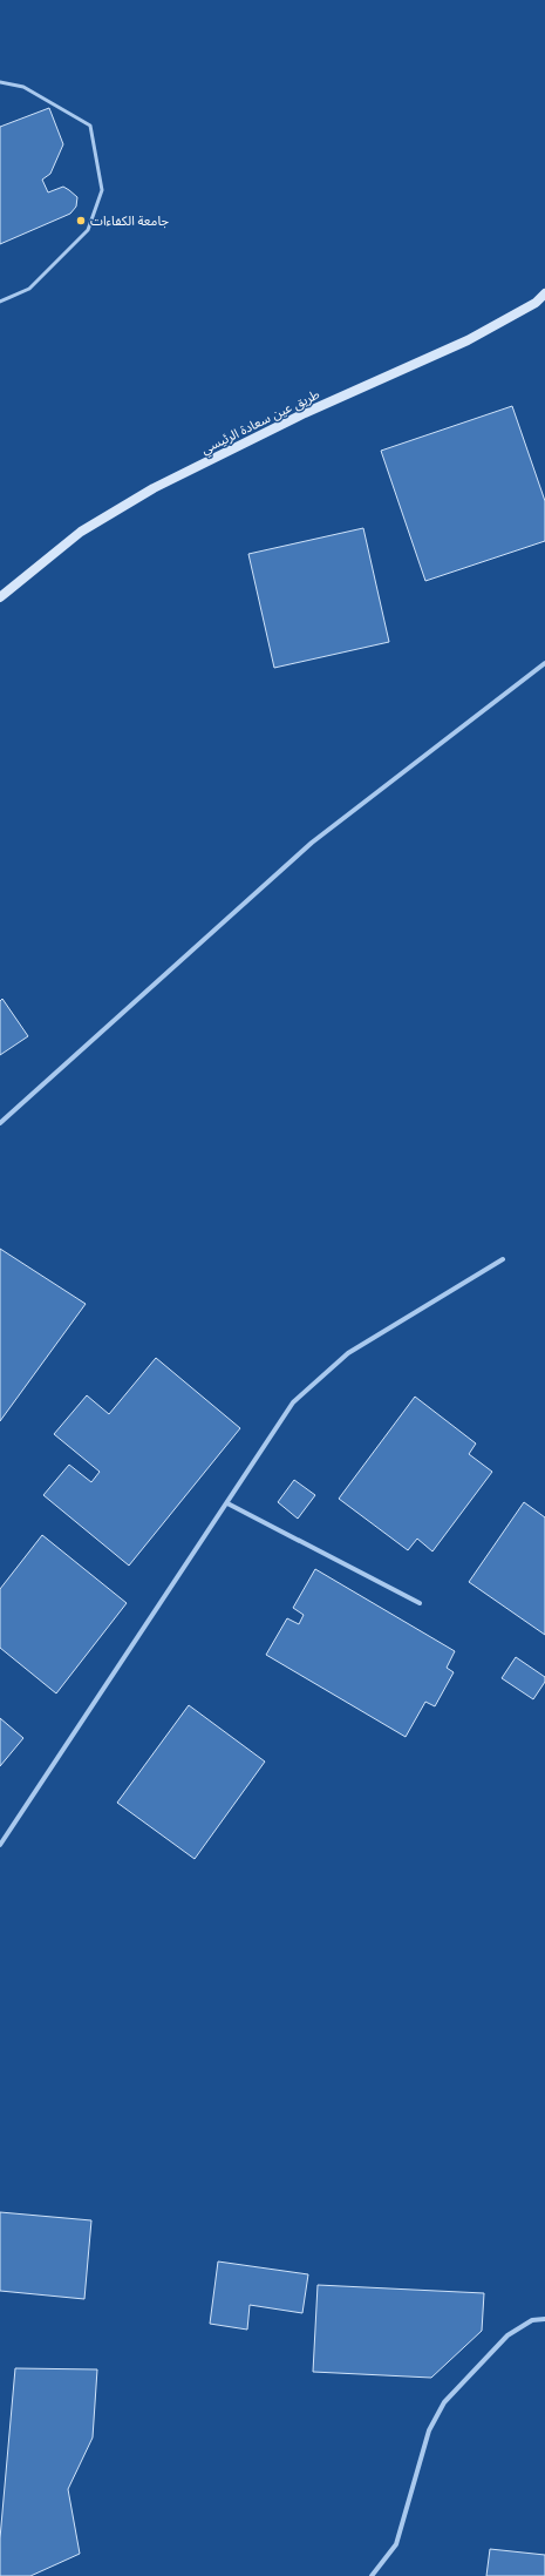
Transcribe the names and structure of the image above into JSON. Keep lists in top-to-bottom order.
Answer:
{
  "streets": {
    "street": ["طريق عين سعادة الرئيسي"]
  },
  "places": ["جامعة الكفاءات"]
}
